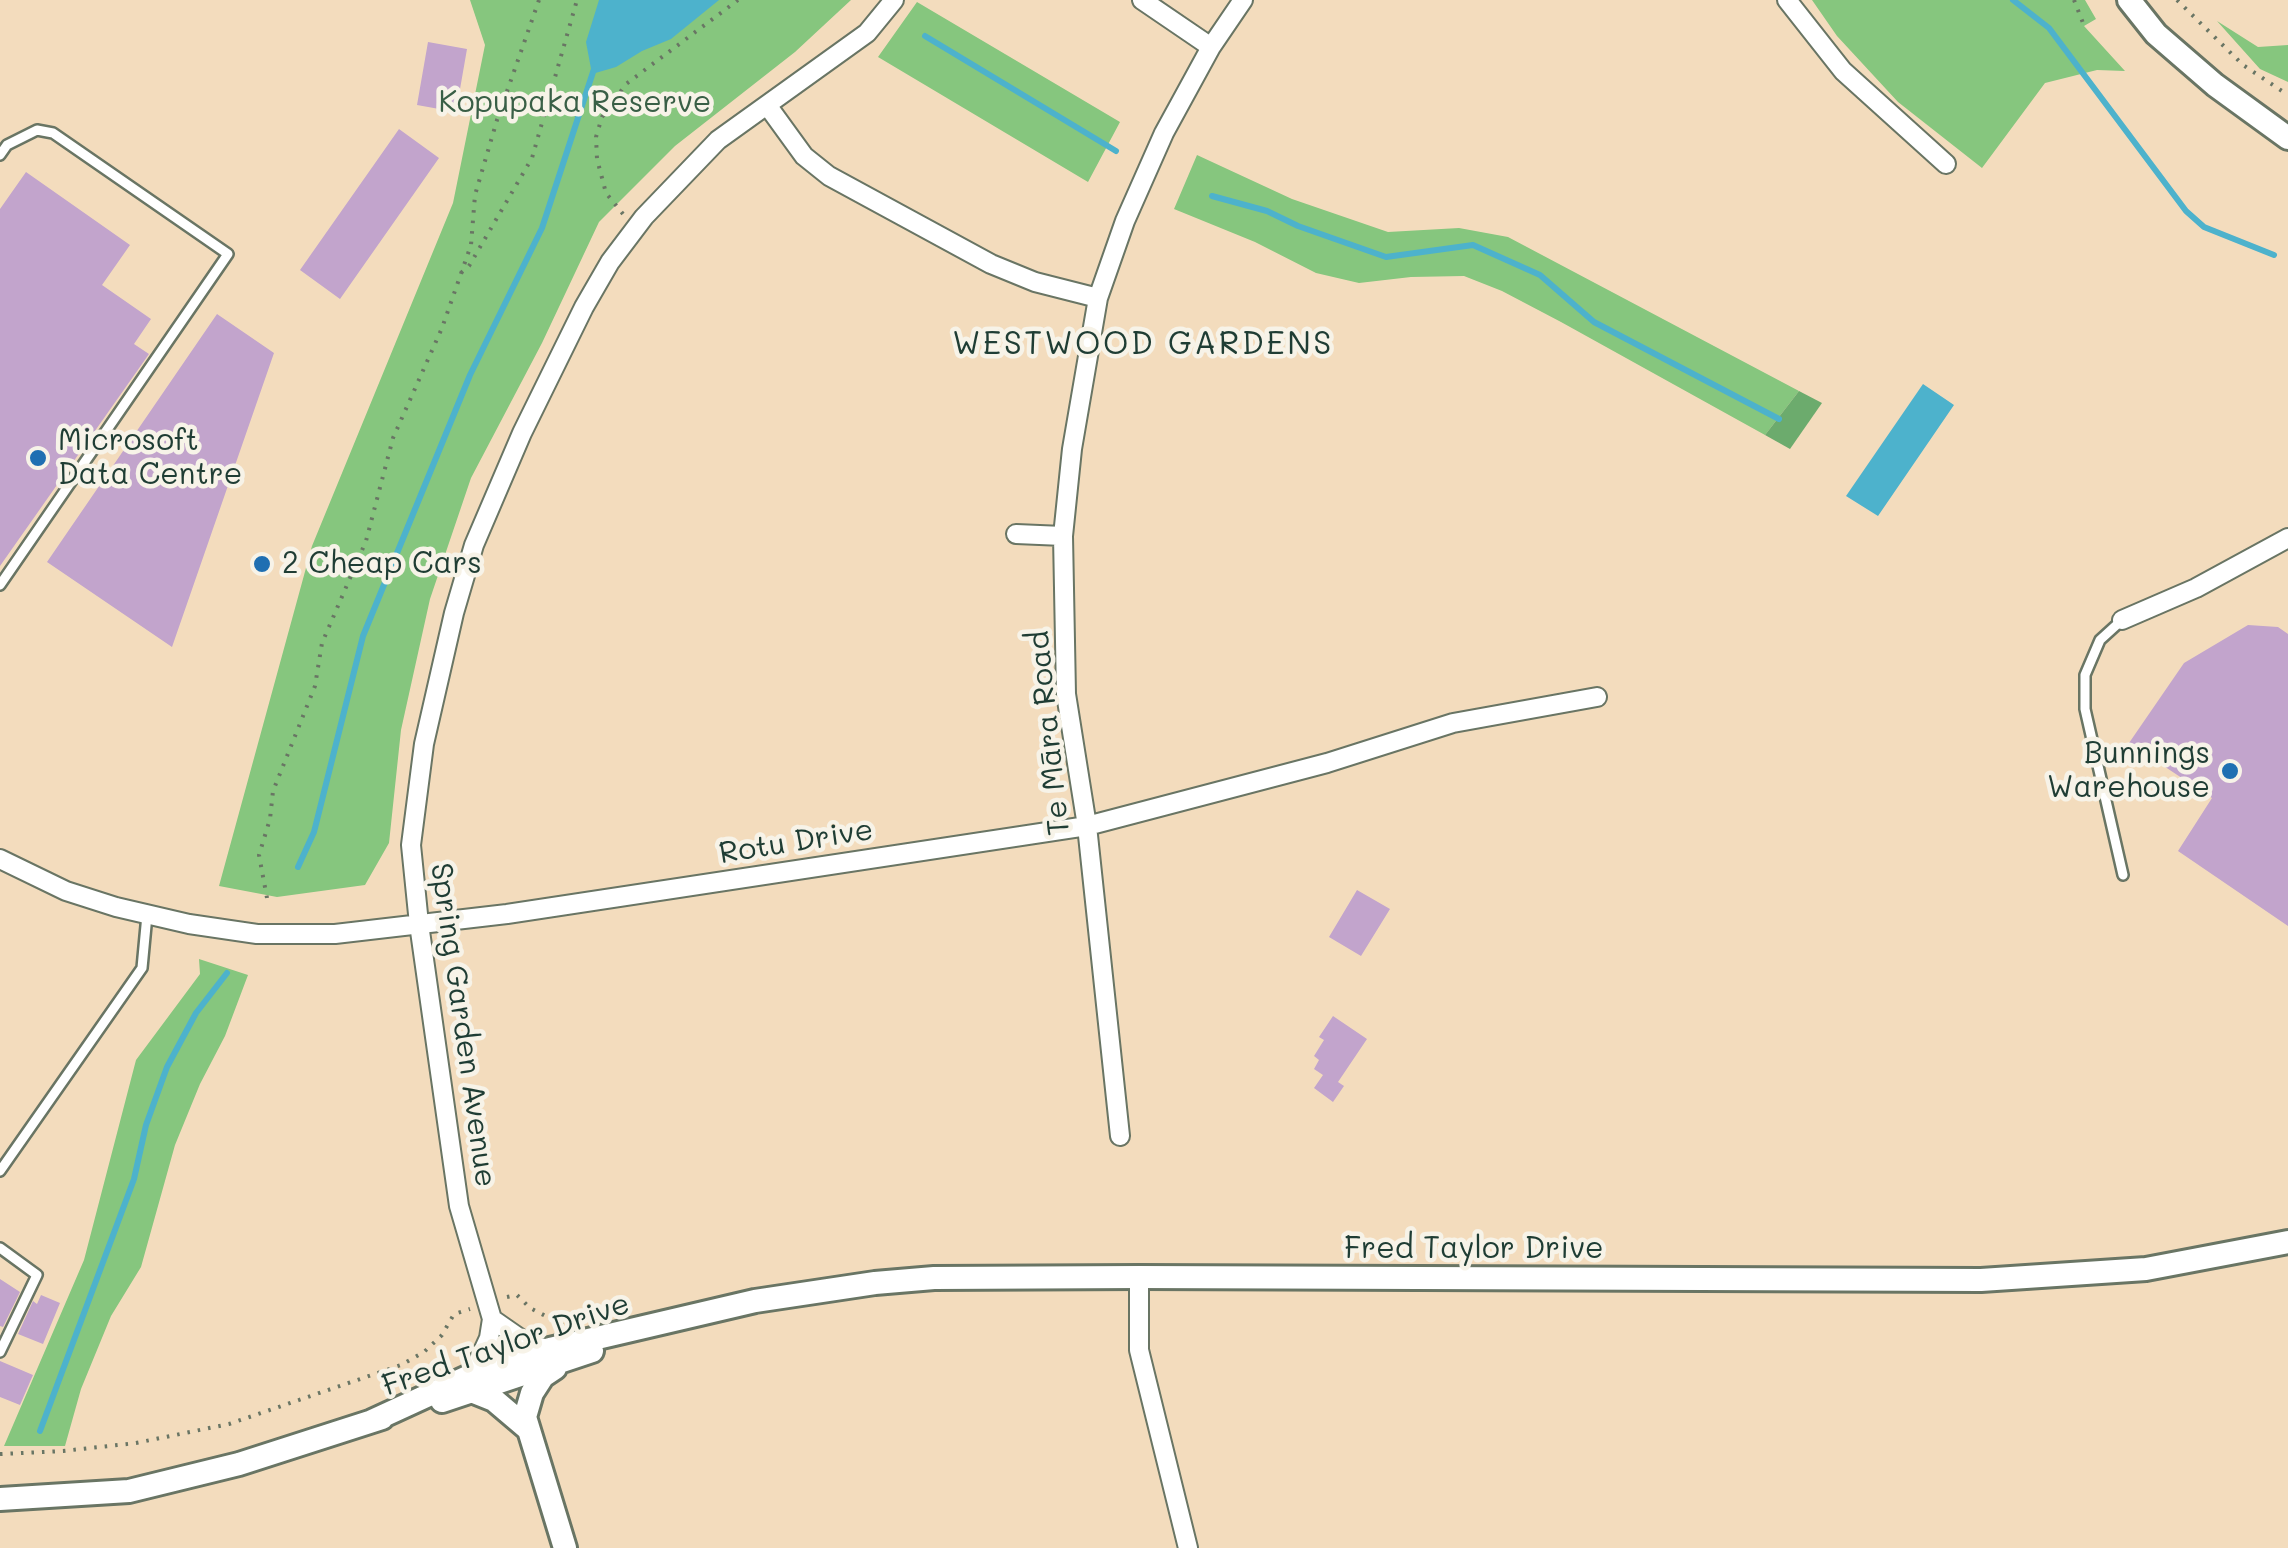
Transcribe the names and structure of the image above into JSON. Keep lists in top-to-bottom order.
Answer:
{
  "streets": {
    "main road": ["Fred Taylor Drive"],
    "street": ["Te Māra Road", "Rotu Drive", "Spring Garden Avenue"]
  },
  "crossings": [
    ["Te Māra Road", "Rotu Drive"],
    ["Rotu Drive", "Spring Garden Avenue"]
  ],
  "districts": ["WESTWOOD GARDENS"],
  "parks": ["Kopupaka Reserve"],
  "places": ["Microsoft Data Centre", "2 Cheap Cars", "Bunnings Warehouse"]
}
